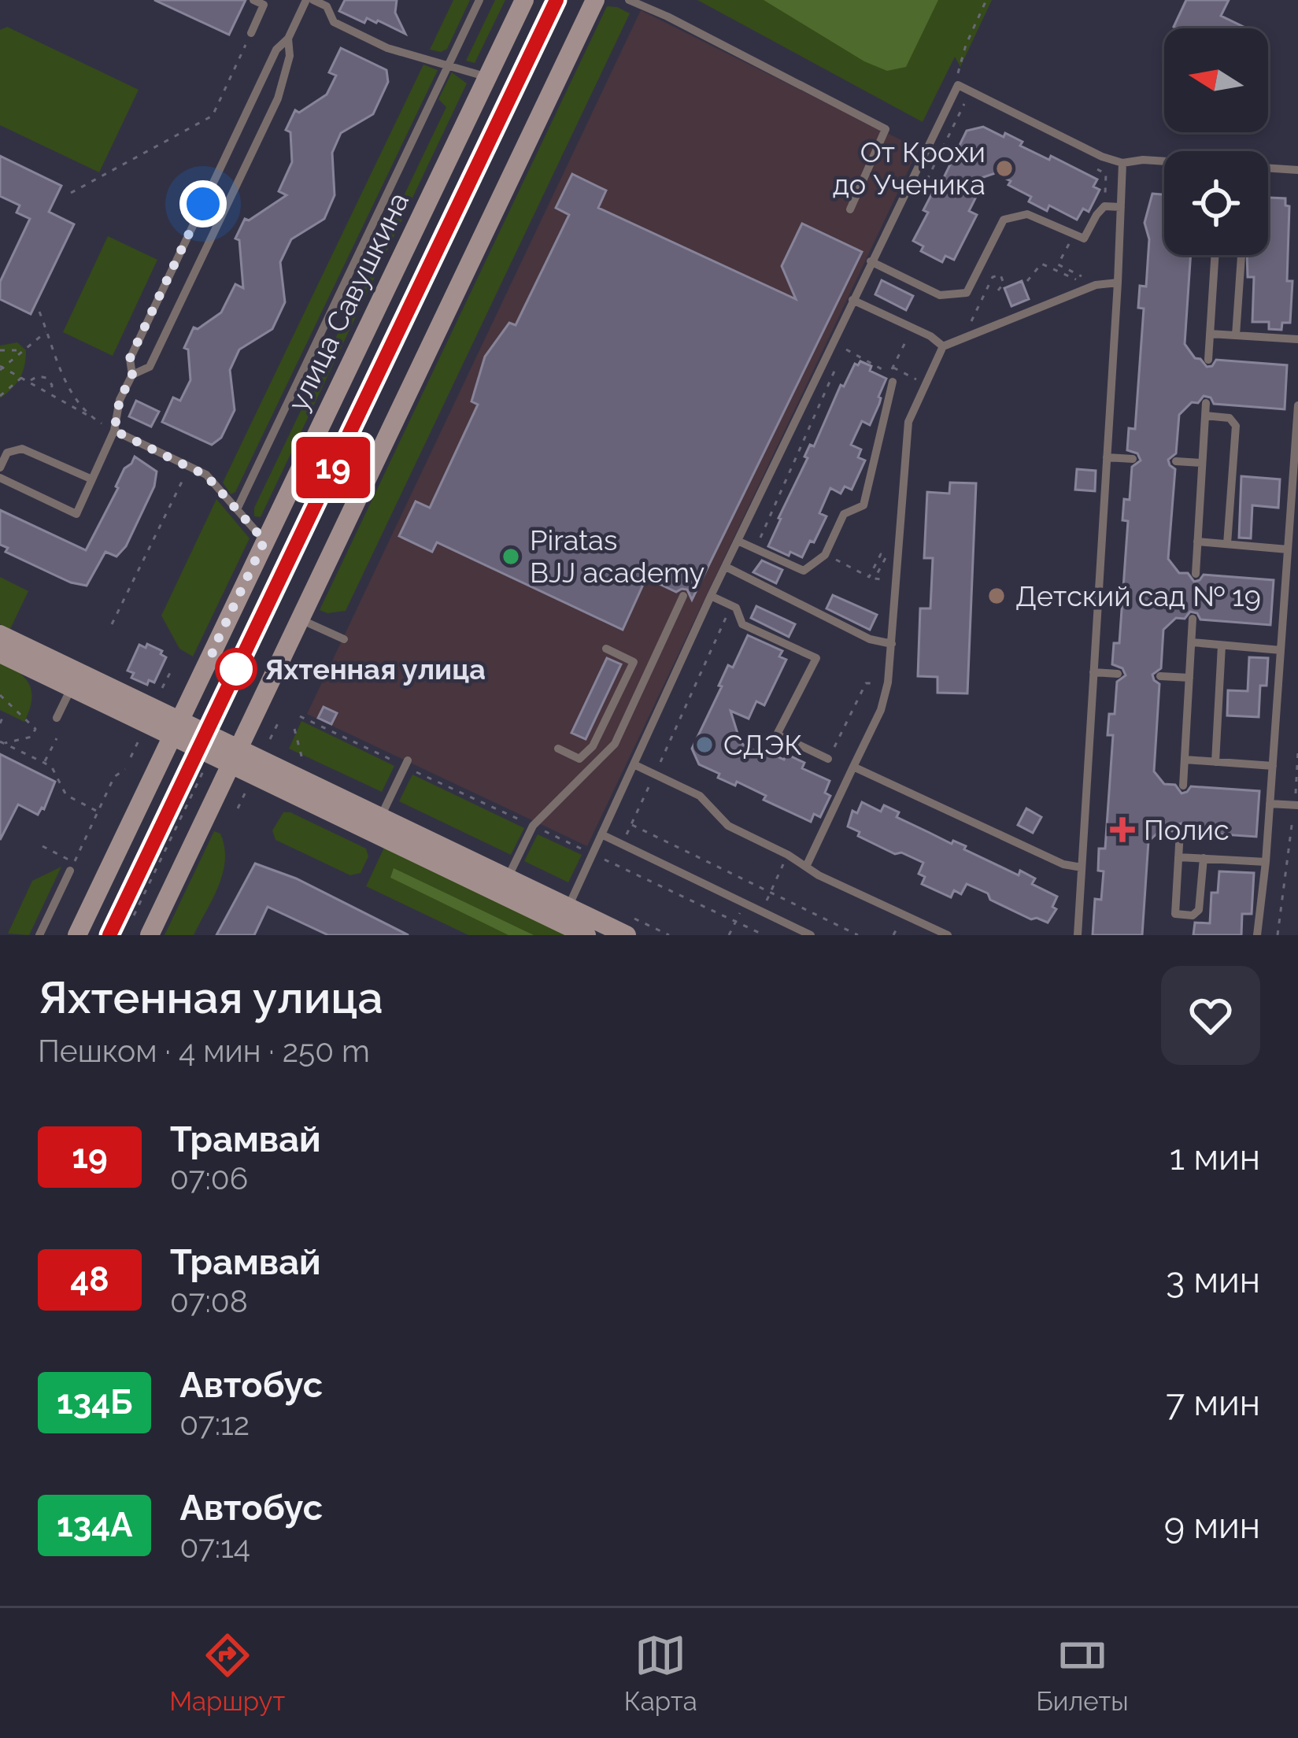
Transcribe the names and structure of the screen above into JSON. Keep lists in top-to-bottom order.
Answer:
{
  "streets": {
    "main road": ["улица Савушкина"]
  },
  "places": {
    "other": [
      "От Крохи до Ученика",
      "Piratas BJJ academy",
      "Детский сад № 19",
      "Яхтенная улица",
      "СДЭК"
    ],
    "health": ["Полис"]
  },
  "lines": ["tram line 19"],
  "north": "left",
  "page": {
    "on_map": "19",
    "heading": ["Яхтенная улица", "Пешком · 4 мин · 250 m"],
    "list": [
      {
        "mark": "19",
        "name": "Трамвай",
        "note": "07:06",
        "value": "1 мин"
      },
      {
        "mark": "48",
        "name": "Трамвай",
        "note": "07:08",
        "value": "3 мин"
      },
      {
        "mark": "134Б",
        "name": "Автобус",
        "note": "07:12",
        "value": "7 мин"
      },
      {
        "mark": "134А",
        "name": "Автобус",
        "note": "07:14",
        "value": "9 мин"
      }
    ],
    "tabs": ["Маршрут", "Карта", "Билеты"]
  }
}
